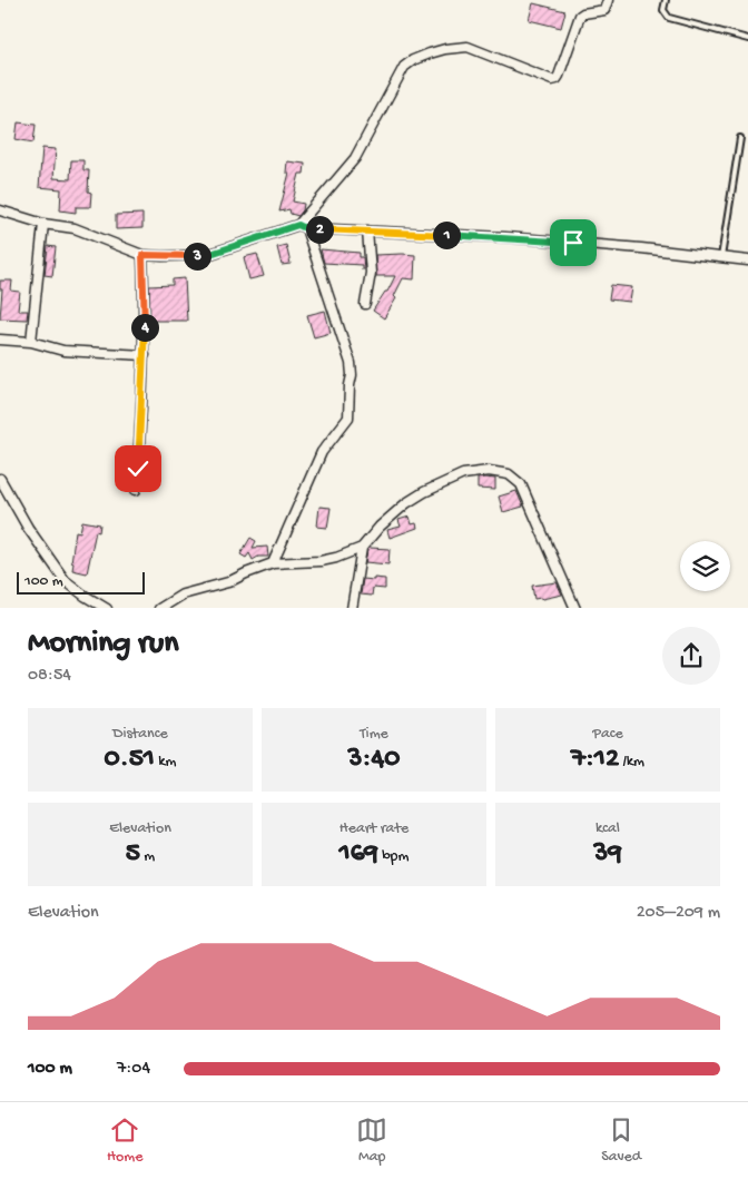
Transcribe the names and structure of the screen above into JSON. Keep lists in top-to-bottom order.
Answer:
{
  "scale_bar": "100 m",
  "page": {
    "pins": [
      "2",
      "1",
      "3",
      "4"
    ],
    "scale": "100 m",
    "heading": ["Morning run", "08:54"],
    "stats": [
      ["Distance", "0.51 km"],
      ["Time", "3:40"],
      ["Pace", "7:12 /km"],
      ["Elevation", "5 m"],
      ["Heart rate", "169 bpm"],
      ["kcal", "39"]
    ],
    "chart": ["Elevation", "205–209 m"],
    "list": [
      {
        "name": "100 m",
        "note": "7:04"
      }
    ],
    "tabs": ["Home", "Map", "Saved"]
  }
}
